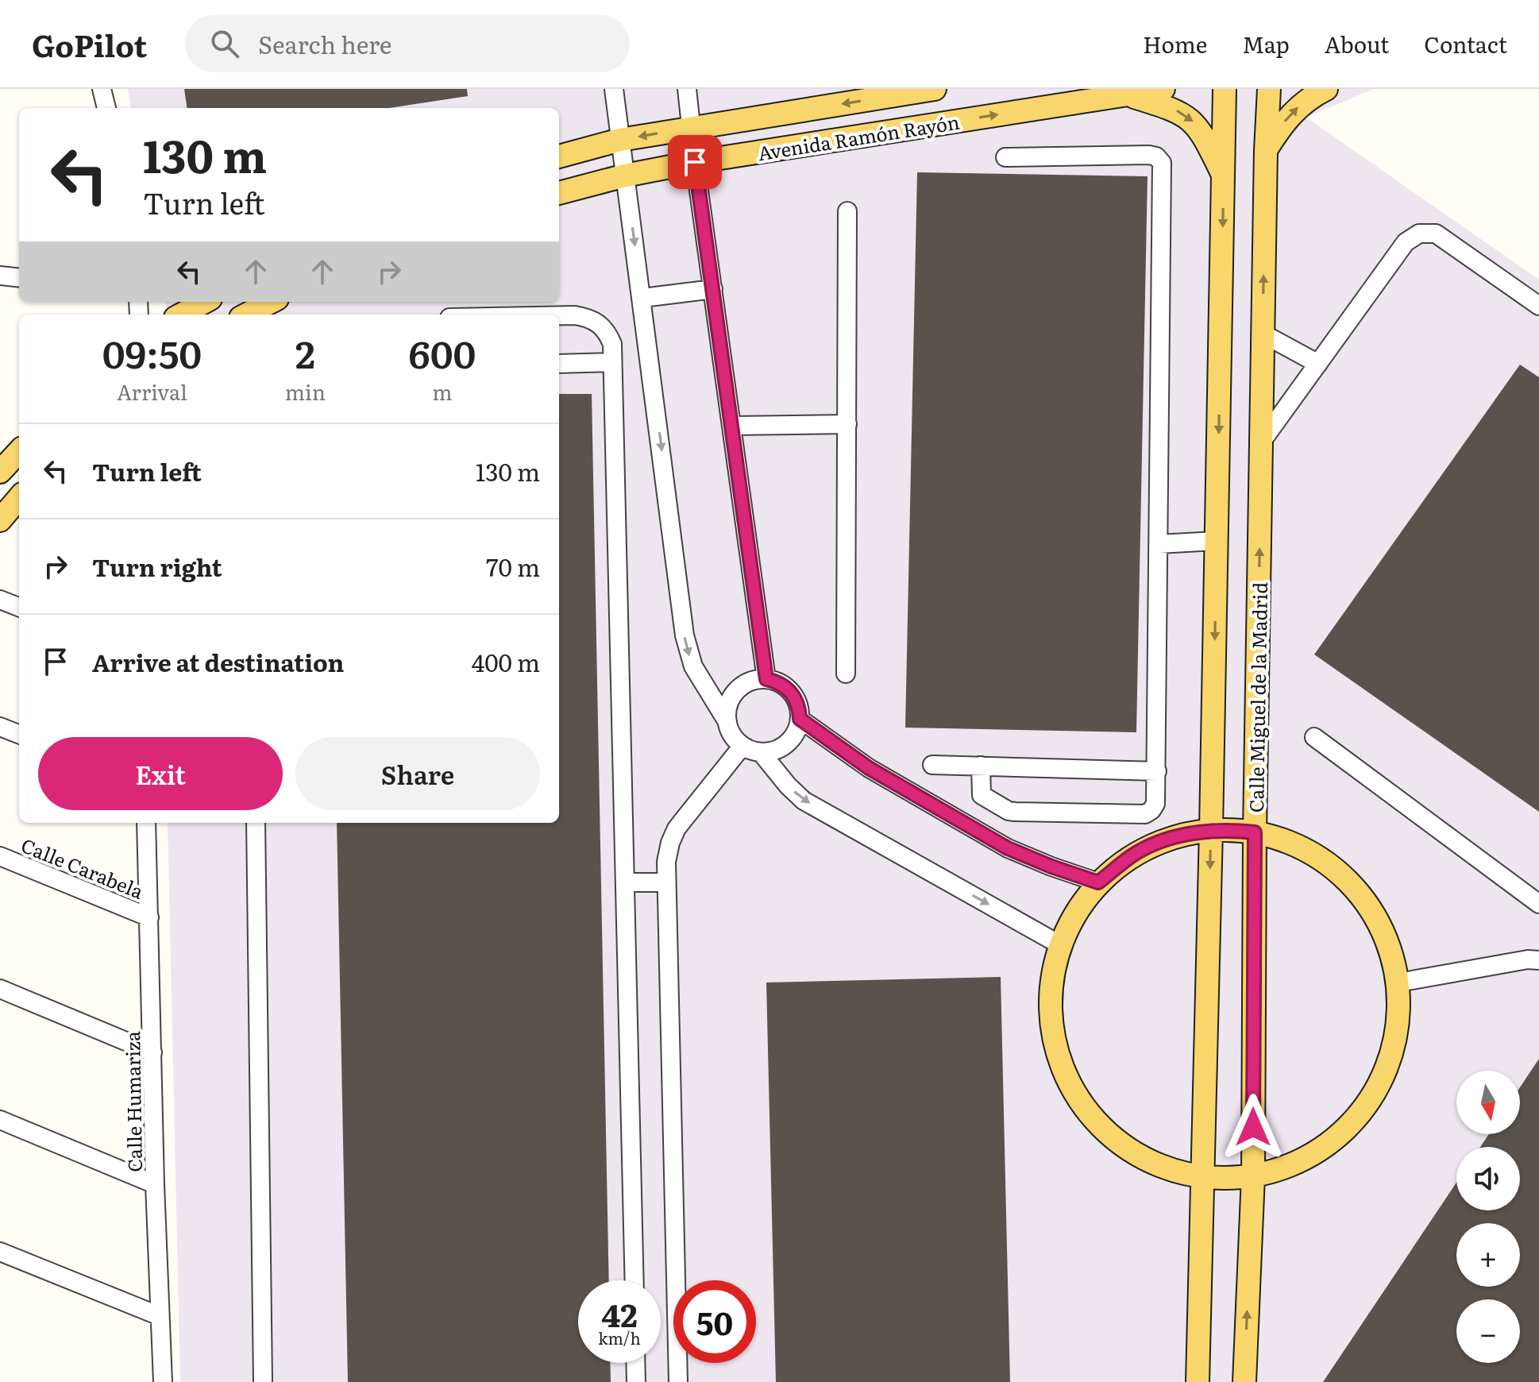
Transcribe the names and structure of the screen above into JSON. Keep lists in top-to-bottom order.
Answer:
{
  "streets": {
    "main road": ["Avenida Ramón Rayón", "Calle Miguel de la Madrid"],
    "street": ["Calle Carabela", "Calle Humariza"]
  },
  "crossings": [
    ["Calle Carabela", "Calle Humariza"]
  ],
  "north": "bottom",
  "page": {
    "header": "GoPilot",
    "search": "Search here",
    "nav": [
      "Home",
      "Map",
      "About",
      "Contact"
    ],
    "turn": ["130 m", "Turn left"],
    "eta": [
      "09:50",
      "Arrival",
      "2",
      "min",
      "600",
      "m"
    ],
    "list": [
      {
        "name": "Turn left",
        "value": "130 m"
      },
      {
        "name": "Turn right",
        "value": "70 m"
      },
      {
        "name": "Arrive at destination",
        "value": "400 m"
      }
    ],
    "buttons": ["Exit", "Share"],
    "map_buttons": ["+", "−"],
    "speed": "42 km/h",
    "limit": "50"
  }
}
